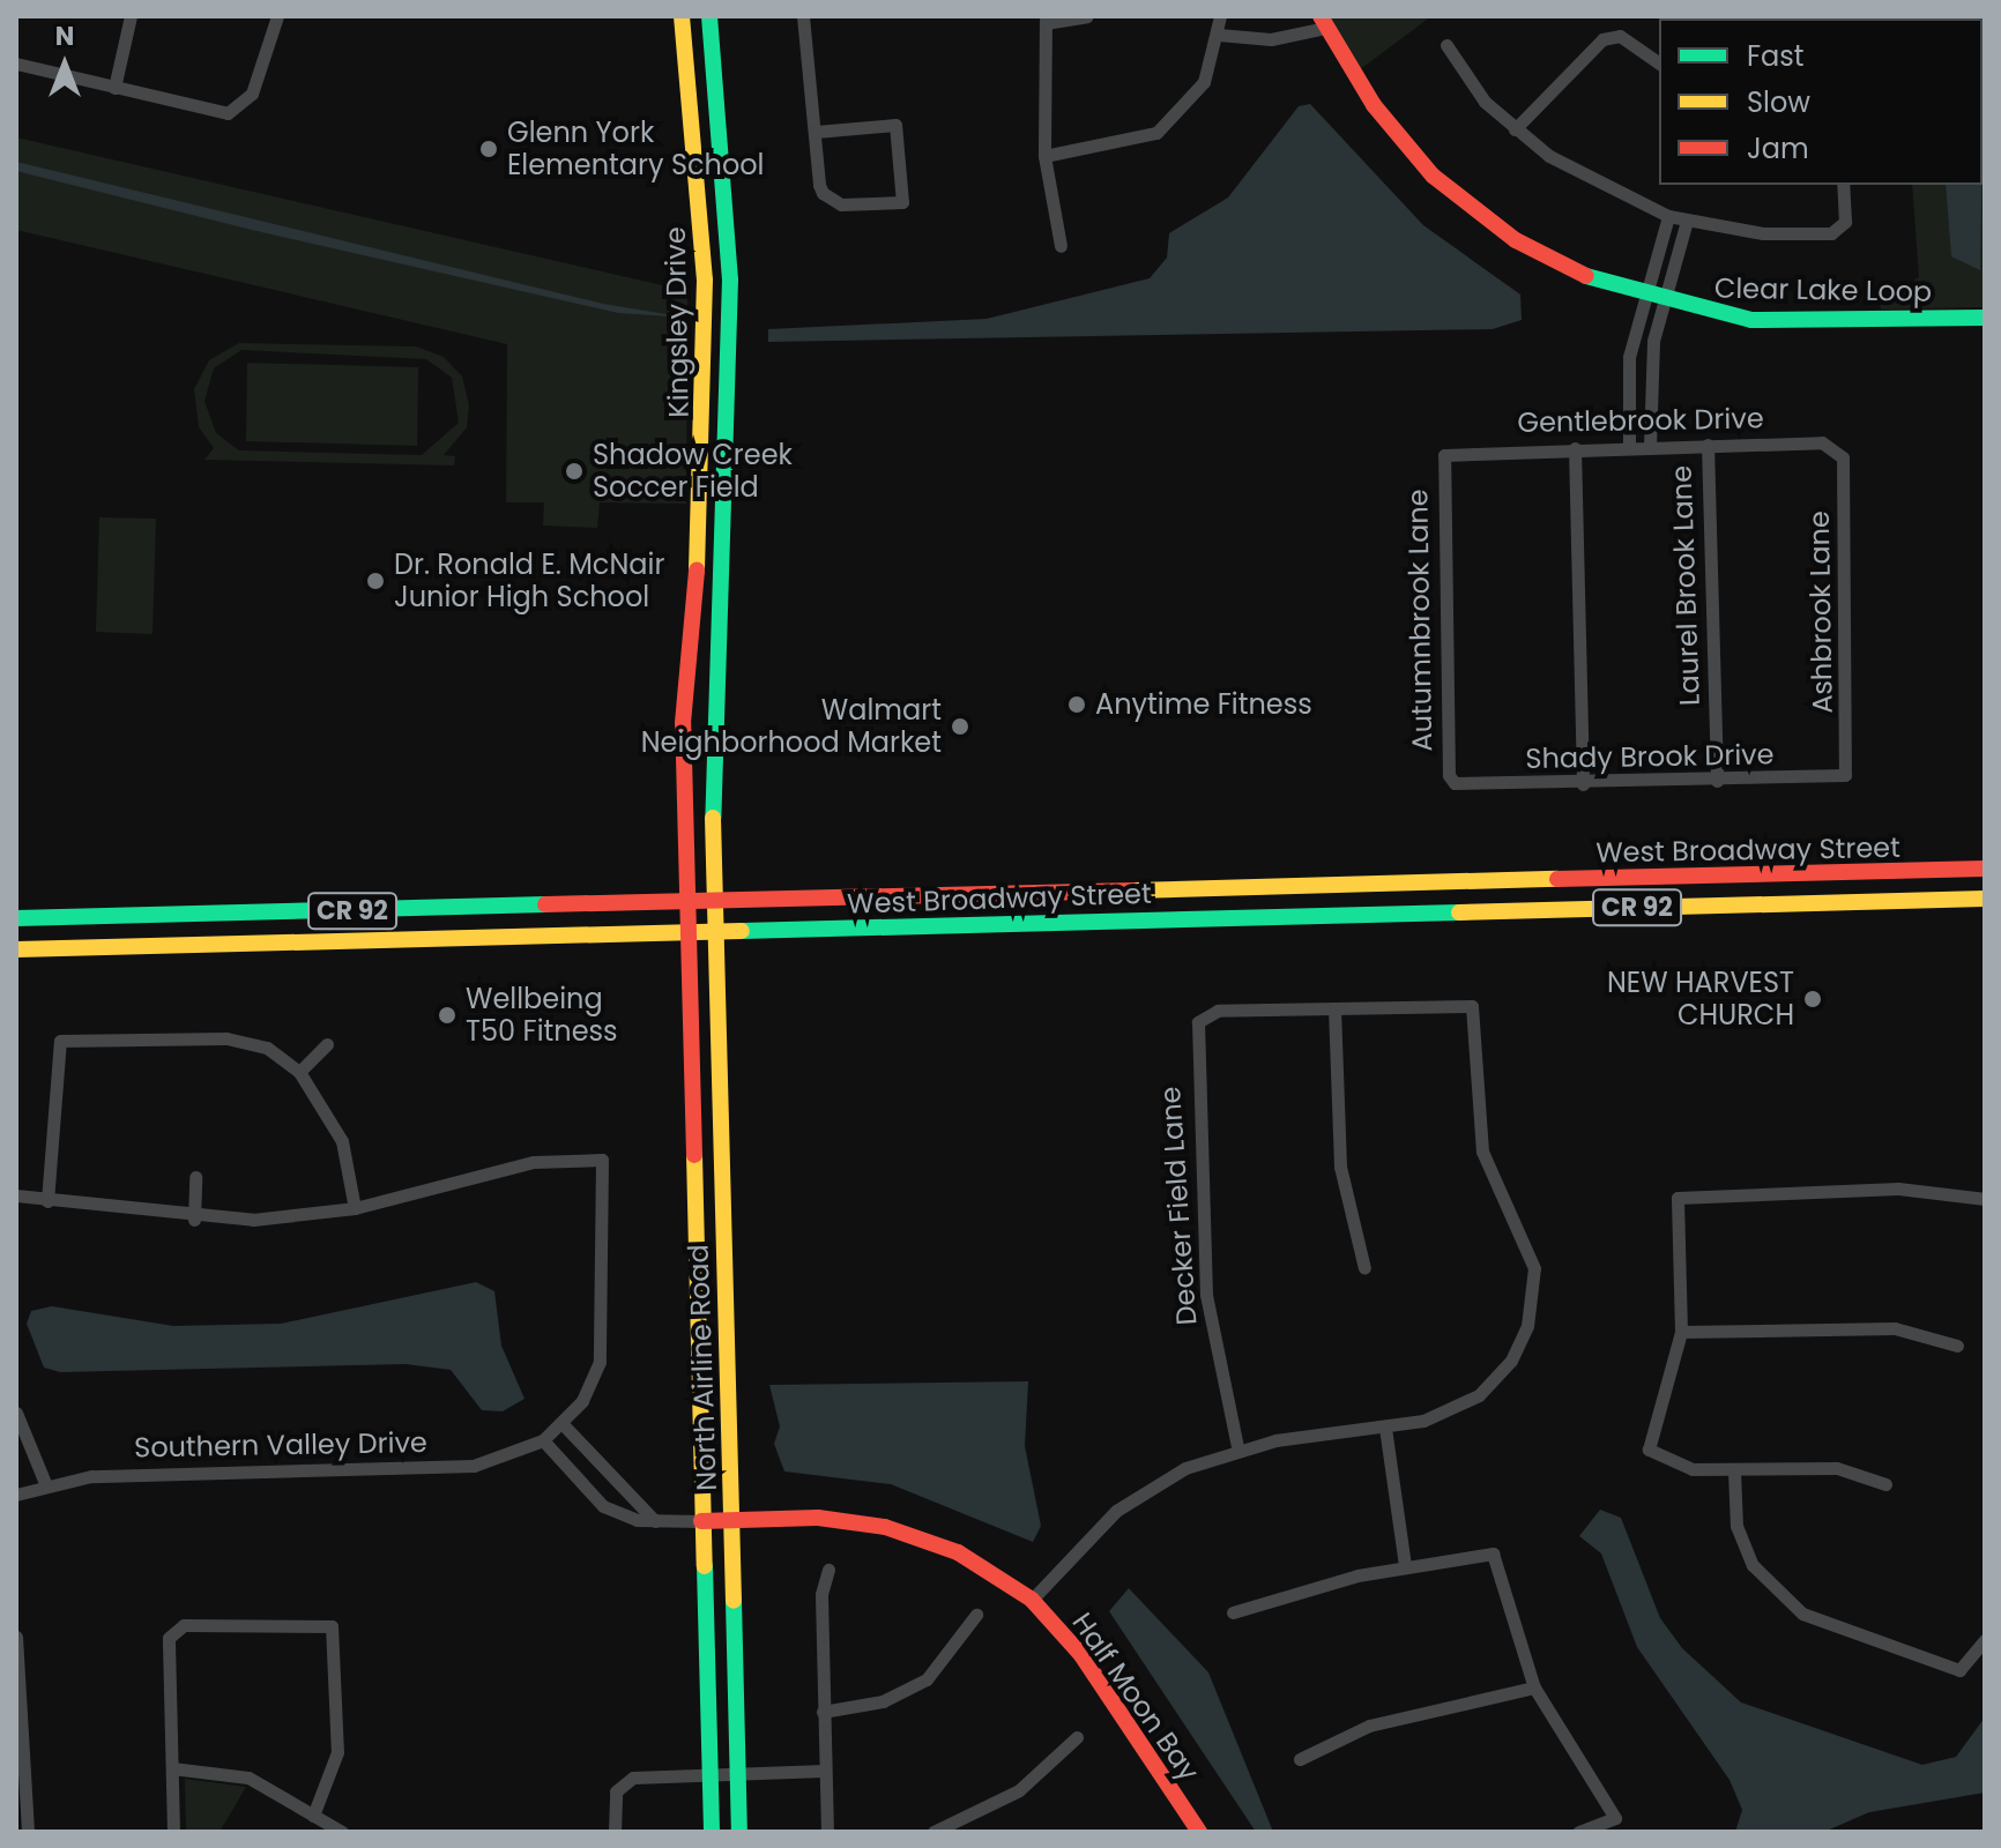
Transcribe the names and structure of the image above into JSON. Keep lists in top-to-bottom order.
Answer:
{
  "streets": {
    "main road": [
      "Clear Lake Loop",
      "Kingsley Drive",
      "West Broadway Street",
      "CR 92",
      "North Airline Road",
      "Half Moon Bay"
    ],
    "street": [
      "Gentlebrook Drive",
      "Laurel Brook Lane",
      "Ashbrook Lane",
      "Autumnbrook Lane",
      "Shady Brook Drive",
      "Decker Field Lane",
      "Southern Valley Drive"
    ]
  },
  "crossings": [
    ["Kingsley Drive", "West Broadway Street"],
    ["Kingsley Drive", "North Airline Road"],
    ["Gentlebrook Drive", "Laurel Brook Lane"],
    ["Gentlebrook Drive", "Ashbrook Lane"],
    ["Gentlebrook Drive", "Autumnbrook Lane"],
    ["Laurel Brook Lane", "Shady Brook Drive"],
    ["Ashbrook Lane", "Shady Brook Drive"],
    ["Autumnbrook Lane", "Shady Brook Drive"],
    ["West Broadway Street", "North Airline Road"],
    ["North Airline Road", "Half Moon Bay"],
    ["Southern Valley Drive", "Half Moon Bay"]
  ],
  "places": [
    "Glenn York Elementary School",
    "Shadow Creek Soccer Field",
    "Dr. Ronald E. McNair Junior High School",
    "Anytime Fitness",
    "Walmart Neighborhood Market",
    "NEW HARVEST CHURCH",
    "Wellbeing T50 Fitness"
  ],
  "legend": ["Fast", "Slow", "Jam"],
  "north": "top"
}
